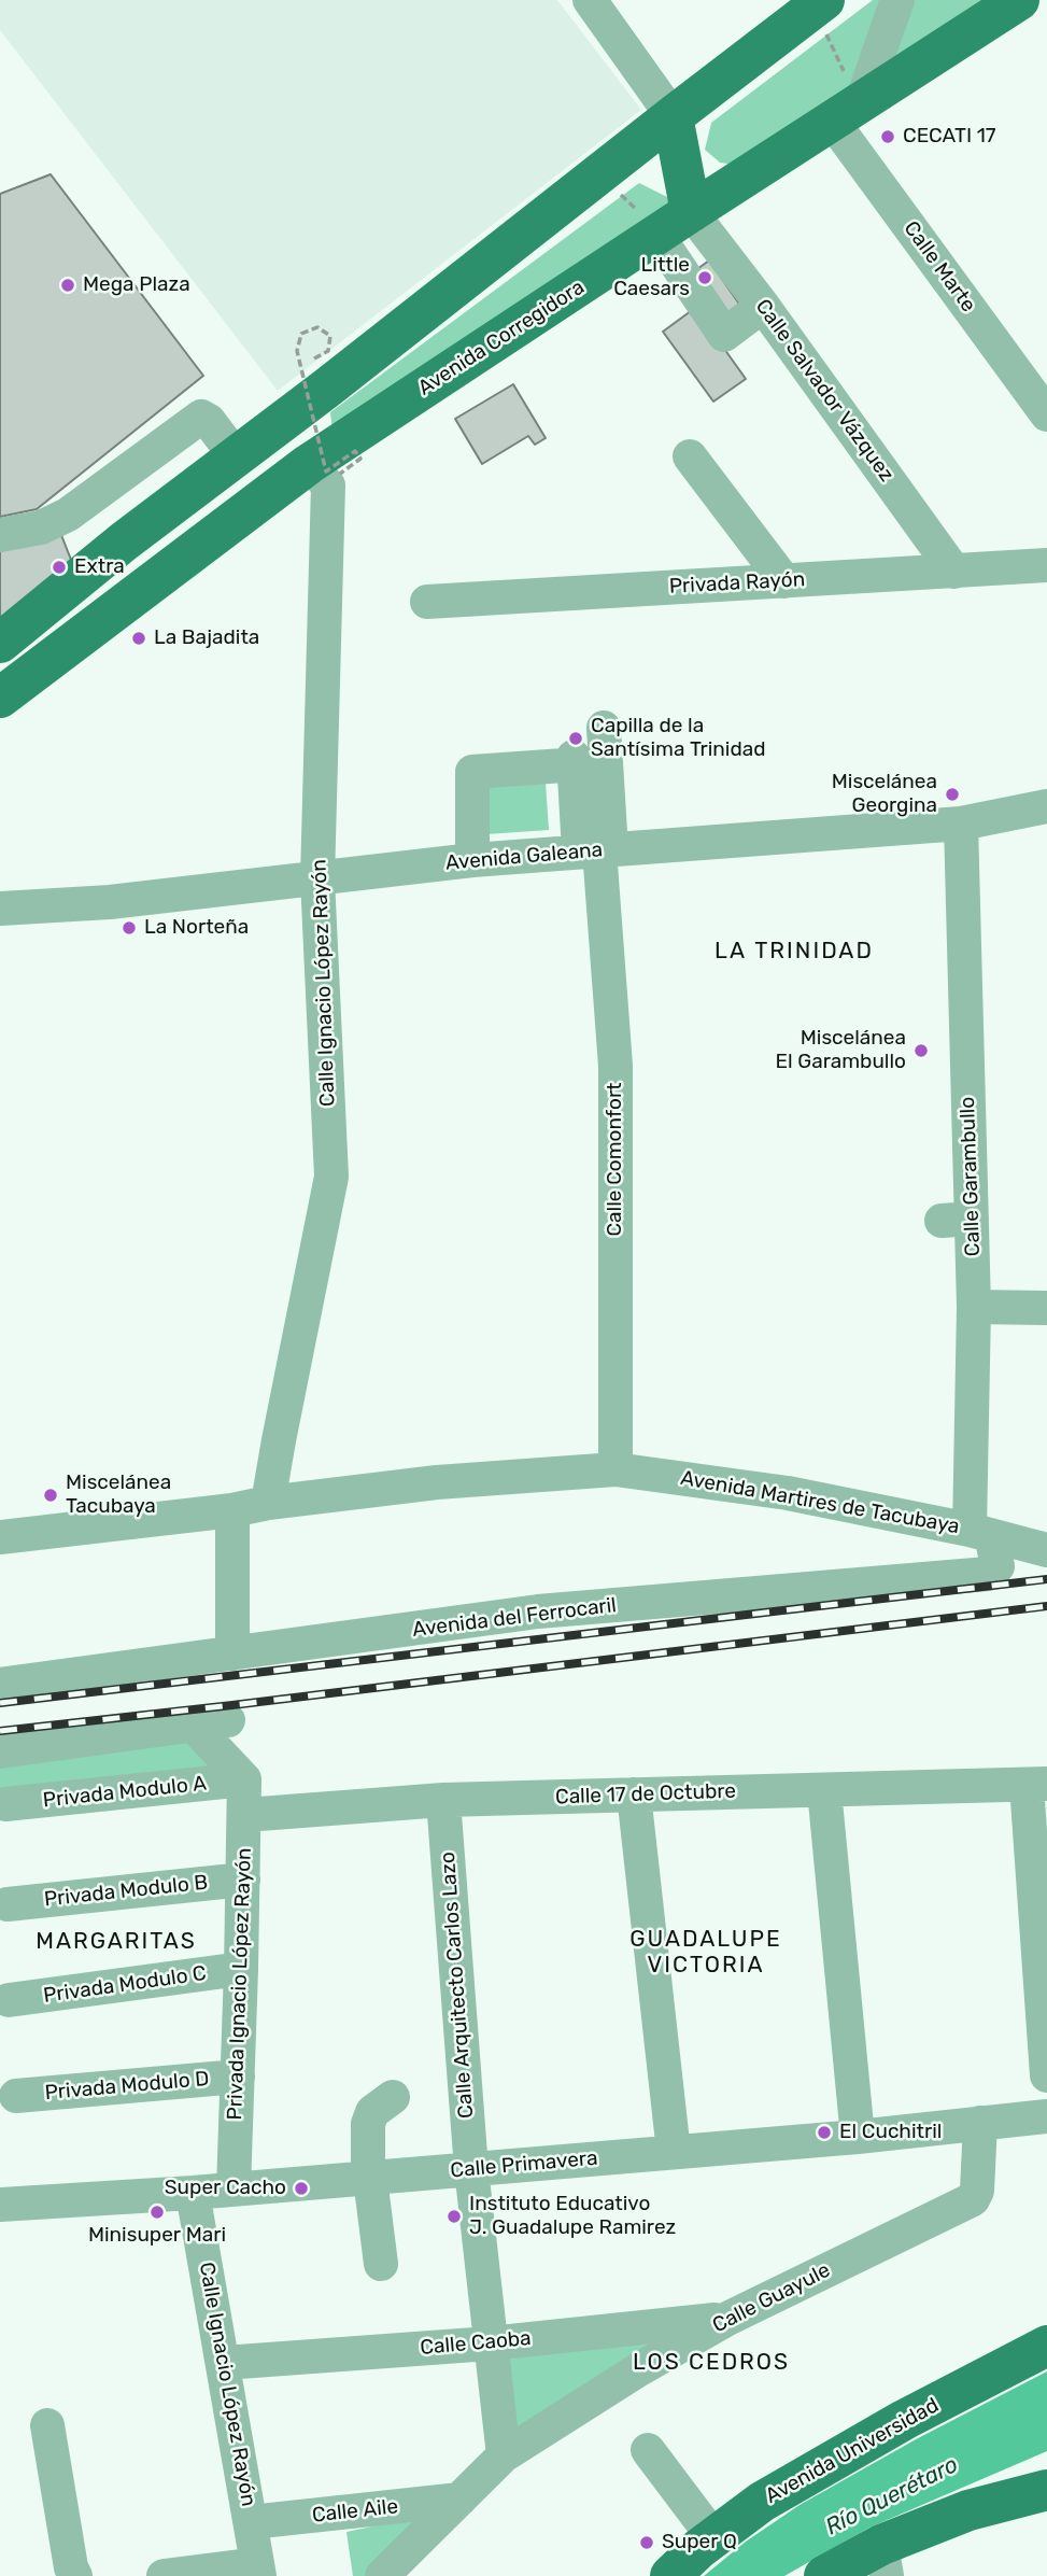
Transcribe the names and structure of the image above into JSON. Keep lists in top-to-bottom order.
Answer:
{
  "streets": {
    "main road": ["Avenida Corregidora", "Avenida Universidad"],
    "street": [
      "Calle Marte",
      "Calle Salvador Vázquez",
      "Privada Rayón",
      "Avenida Galeana",
      "Calle Ignacio López Rayón",
      "Calle Comonfort",
      "Calle Garambullo",
      "Avenida Martires de Tacubaya",
      "Avenida del Ferrocaril",
      "Privada Modulo A",
      "Calle 17 de Octubre",
      "Privada Modulo B",
      "Privada Ignacio López Rayón",
      "Privada Modulo C",
      "Calle Arquitecto Carlos Lazo",
      "Privada Modulo D",
      "Calle Primavera",
      "Calle Guayule",
      "Calle Caoba",
      "Calle Aile"
    ]
  },
  "crossings": [
    ["Calle Marte", "Avenida Corregidora"],
    ["Avenida Corregidora", "Calle Salvador Vázquez"],
    ["Avenida Corregidora", "Calle Ignacio López Rayón"],
    ["Calle Salvador Vázquez", "Privada Rayón"],
    ["Avenida Galeana", "Calle Ignacio López Rayón"],
    ["Avenida Galeana", "Calle Comonfort"],
    ["Avenida Galeana", "Calle Garambullo"],
    ["Calle Ignacio López Rayón", "Avenida Martires de Tacubaya"],
    ["Calle Ignacio López Rayón", "Calle Primavera"],
    ["Calle Ignacio López Rayón", "Calle Caoba"],
    ["Calle Ignacio López Rayón", "Calle Aile"],
    ["Calle Comonfort", "Avenida Martires de Tacubaya"],
    ["Calle Garambullo", "Avenida Martires de Tacubaya"],
    ["Calle Garambullo", "Avenida del Ferrocaril"],
    ["Avenida Martires de Tacubaya", "Avenida del Ferrocaril"],
    ["Privada Modulo A", "Privada Ignacio López Rayón"],
    ["Calle 17 de Octubre", "Privada Ignacio López Rayón"],
    ["Calle 17 de Octubre", "Calle Arquitecto Carlos Lazo"],
    ["Privada Modulo B", "Privada Ignacio López Rayón"],
    ["Privada Ignacio López Rayón", "Privada Modulo C"],
    ["Privada Ignacio López Rayón", "Privada Modulo D"],
    ["Privada Ignacio López Rayón", "Calle Primavera"],
    ["Calle Arquitecto Carlos Lazo", "Calle Primavera"],
    ["Calle Arquitecto Carlos Lazo", "Calle Guayule"],
    ["Calle Arquitecto Carlos Lazo", "Calle Caoba"],
    ["Calle Primavera", "Calle Guayule"],
    ["Calle Guayule", "Calle Caoba"],
    ["Calle Guayule", "Calle Aile"]
  ],
  "districts": [
    "LA TRINIDAD",
    "GUADALUPE VICTORIA",
    "MARGARITAS",
    "LOS CEDROS"
  ],
  "water": ["Río Querétaro"],
  "places": [
    "CECATI 17",
    "Little Caesars",
    "Mega Plaza",
    "Extra",
    "La Bajadita",
    "Capilla de la Santísima Trinidad",
    "Miscelánea Georgina",
    "La Norteña",
    "Miscelánea El Garambullo",
    "Miscelánea Tacubaya",
    "El Cuchitril",
    "Super Cacho",
    "Minisuper Mari",
    "Instituto Educativo J. Guadalupe Ramirez",
    "Super Q"
  ]
}
